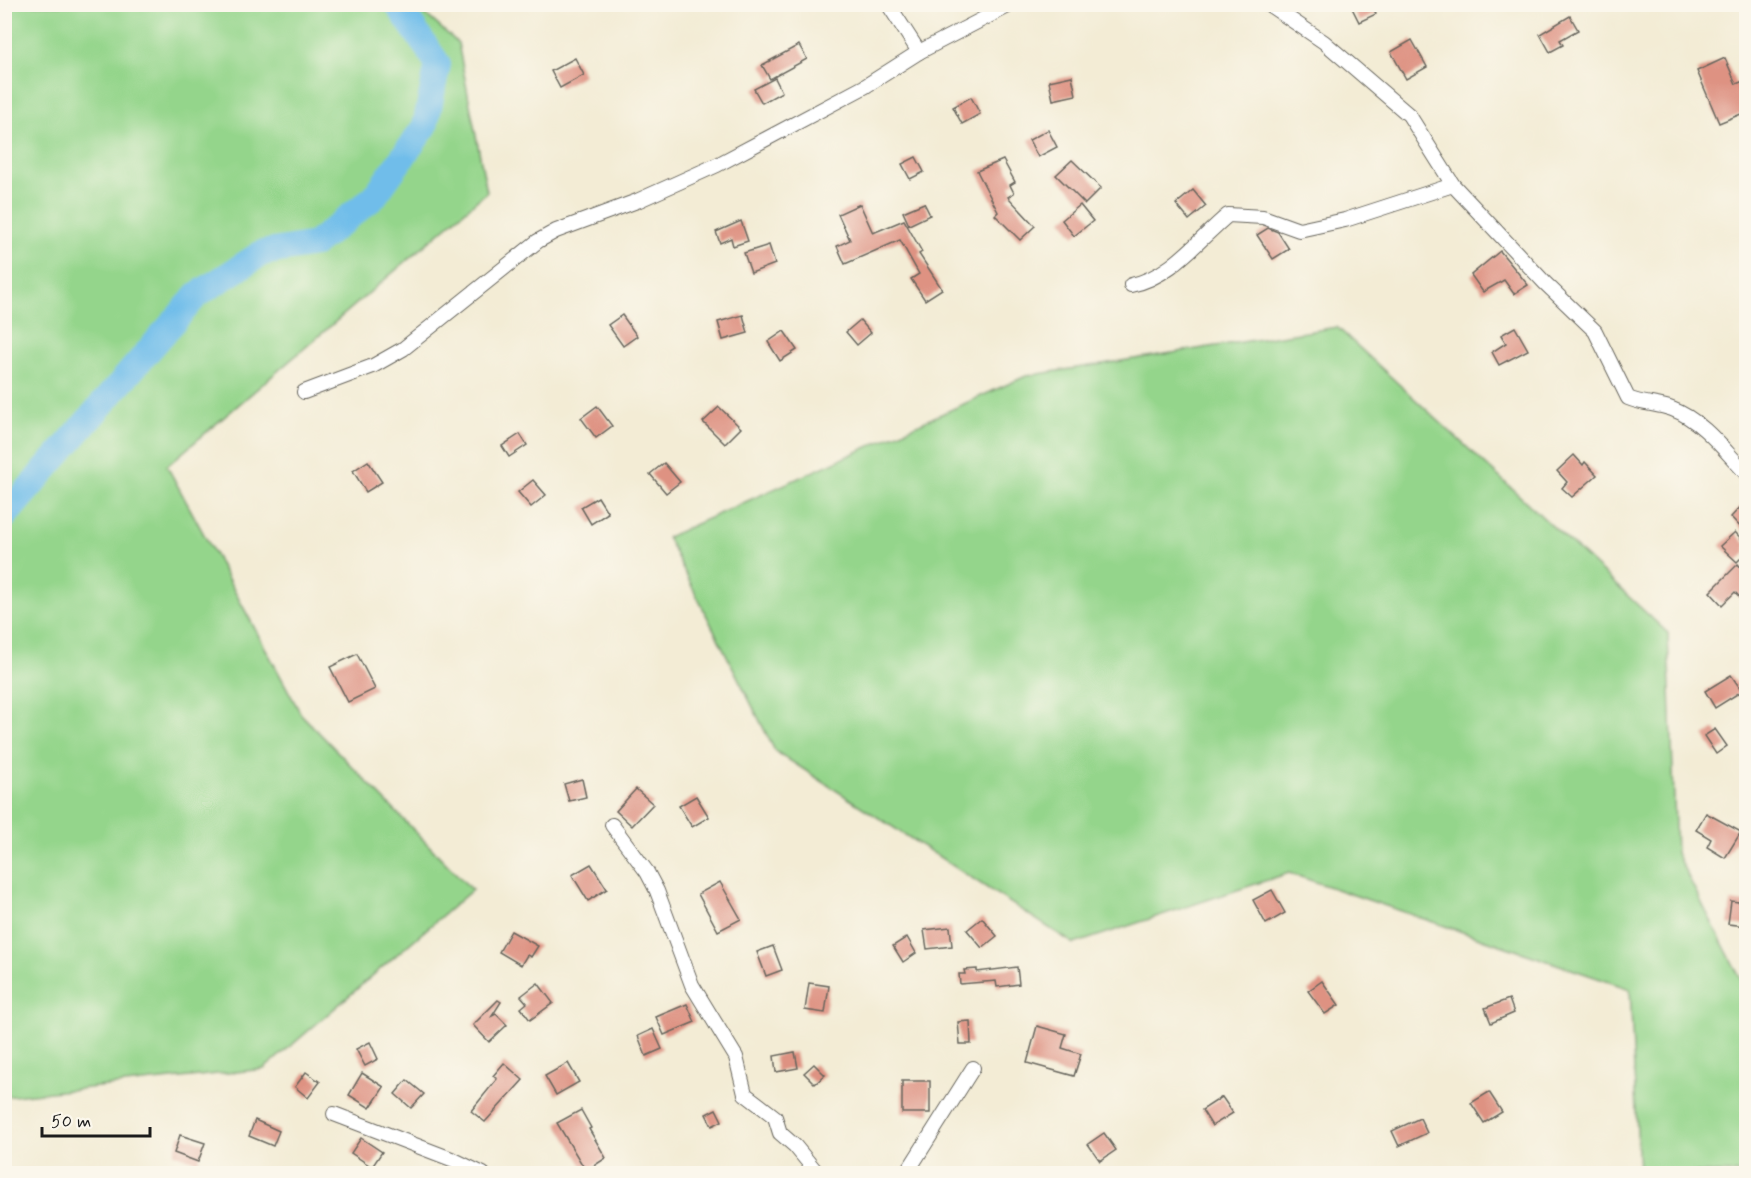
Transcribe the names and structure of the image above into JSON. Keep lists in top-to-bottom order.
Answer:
{
  "scale_bar": "50 m"
}
